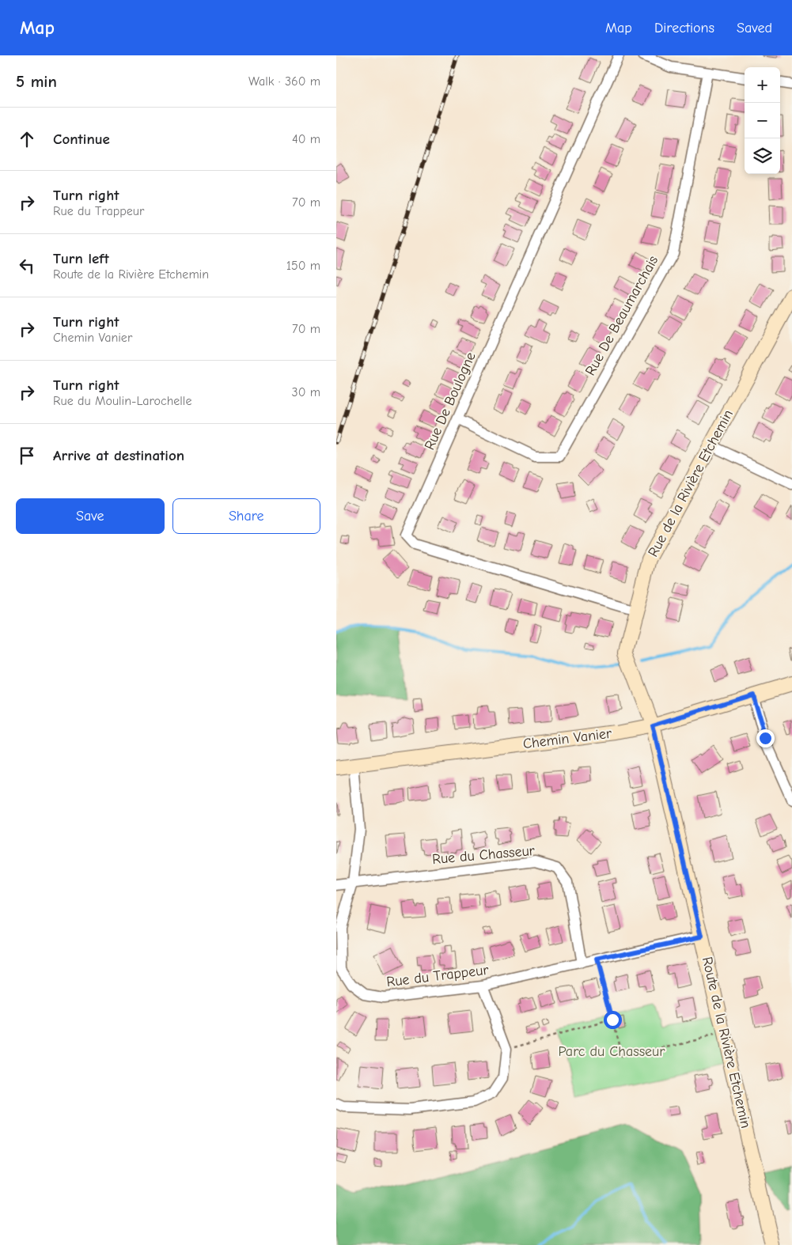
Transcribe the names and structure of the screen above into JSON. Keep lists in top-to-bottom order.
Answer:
{
  "streets": {
    "street": [
      "Rue De Beaumarchais",
      "Rue De Boulogne",
      "Rue de la Rivière Etchemin",
      "Chemin Vanier",
      "Rue du Chasseur",
      "Rue du Trappeur",
      "Route de la Rivière Etchemin"
    ]
  },
  "crossings": [
    ["Rue De Beaumarchais", "Rue De Boulogne"],
    ["Rue De Boulogne", "Rue de la Rivière Etchemin"],
    ["Rue de la Rivière Etchemin", "Chemin Vanier"],
    ["Rue de la Rivière Etchemin", "Route de la Rivière Etchemin"],
    ["Chemin Vanier", "Rue du Trappeur"],
    ["Chemin Vanier", "Route de la Rivière Etchemin"],
    ["Rue du Chasseur", "Rue du Trappeur"],
    ["Rue du Trappeur", "Route de la Rivière Etchemin"]
  ],
  "parks": ["Parc du Chasseur"],
  "page": {
    "header": "Map",
    "nav": ["Map", "Directions", "Saved"],
    "heading": ["5 min", "Walk · 360 m"],
    "map_buttons": ["+", "−"],
    "list": [
      ["Continue", "40 m"],
      ["Turn right", "Rue du Trappeur", "70 m"],
      ["Turn left", "Route de la Rivière Etchemin", "150 m"],
      ["Turn right", "Chemin Vanier", "70 m"],
      ["Turn right", "Rue du Moulin-Larochelle", "30 m"],
      "Arrive at destination"
    ],
    "buttons": ["Save", "Share"]
  }
}
